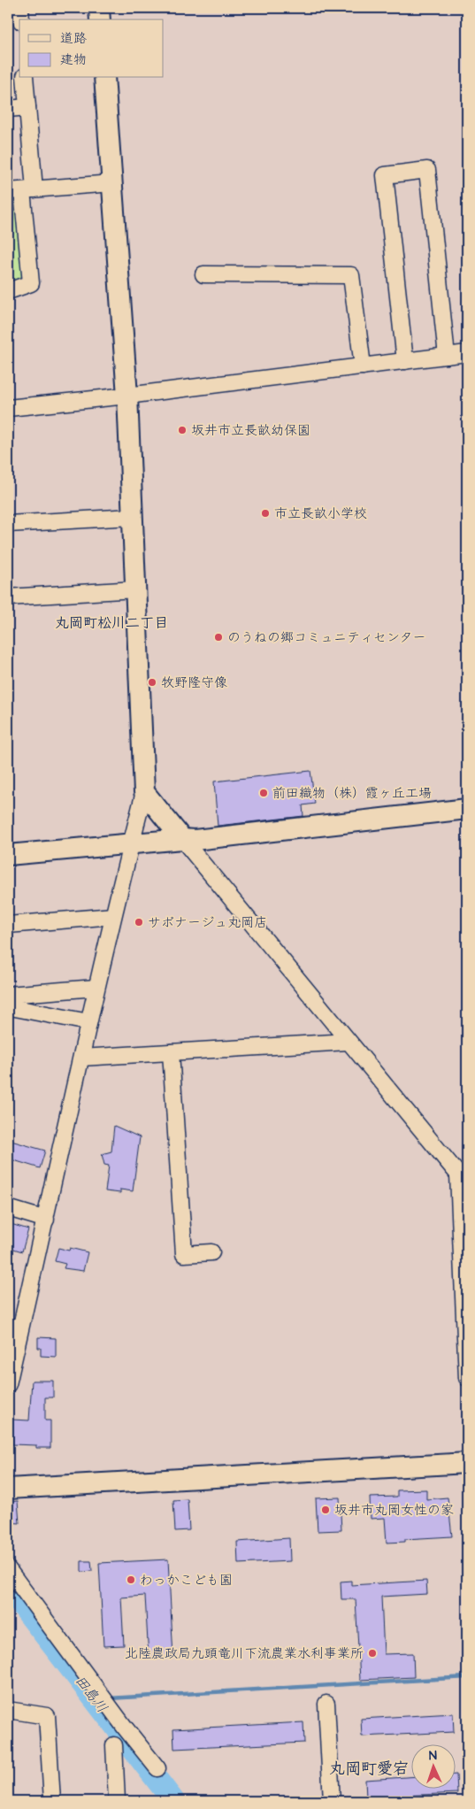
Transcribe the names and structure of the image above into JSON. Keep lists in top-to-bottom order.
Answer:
{
  "districts": ["丸岡町松川二丁目", "丸岡町愛宕"],
  "water": ["田島川"],
  "places": [
    "坂井市立長畝幼保園",
    "市立長畝小学校",
    "のうねの郷コミュニティセンター",
    "牧野隆守像",
    "前田織物（株）霞ヶ丘工場",
    "サボナージュ丸岡店",
    "坂井市丸岡女性の家",
    "わっかこども園",
    "北陸農政局九頭竜川下流農業水利事業所"
  ],
  "legend": ["道路", "建物"],
  "north": "top"
}
